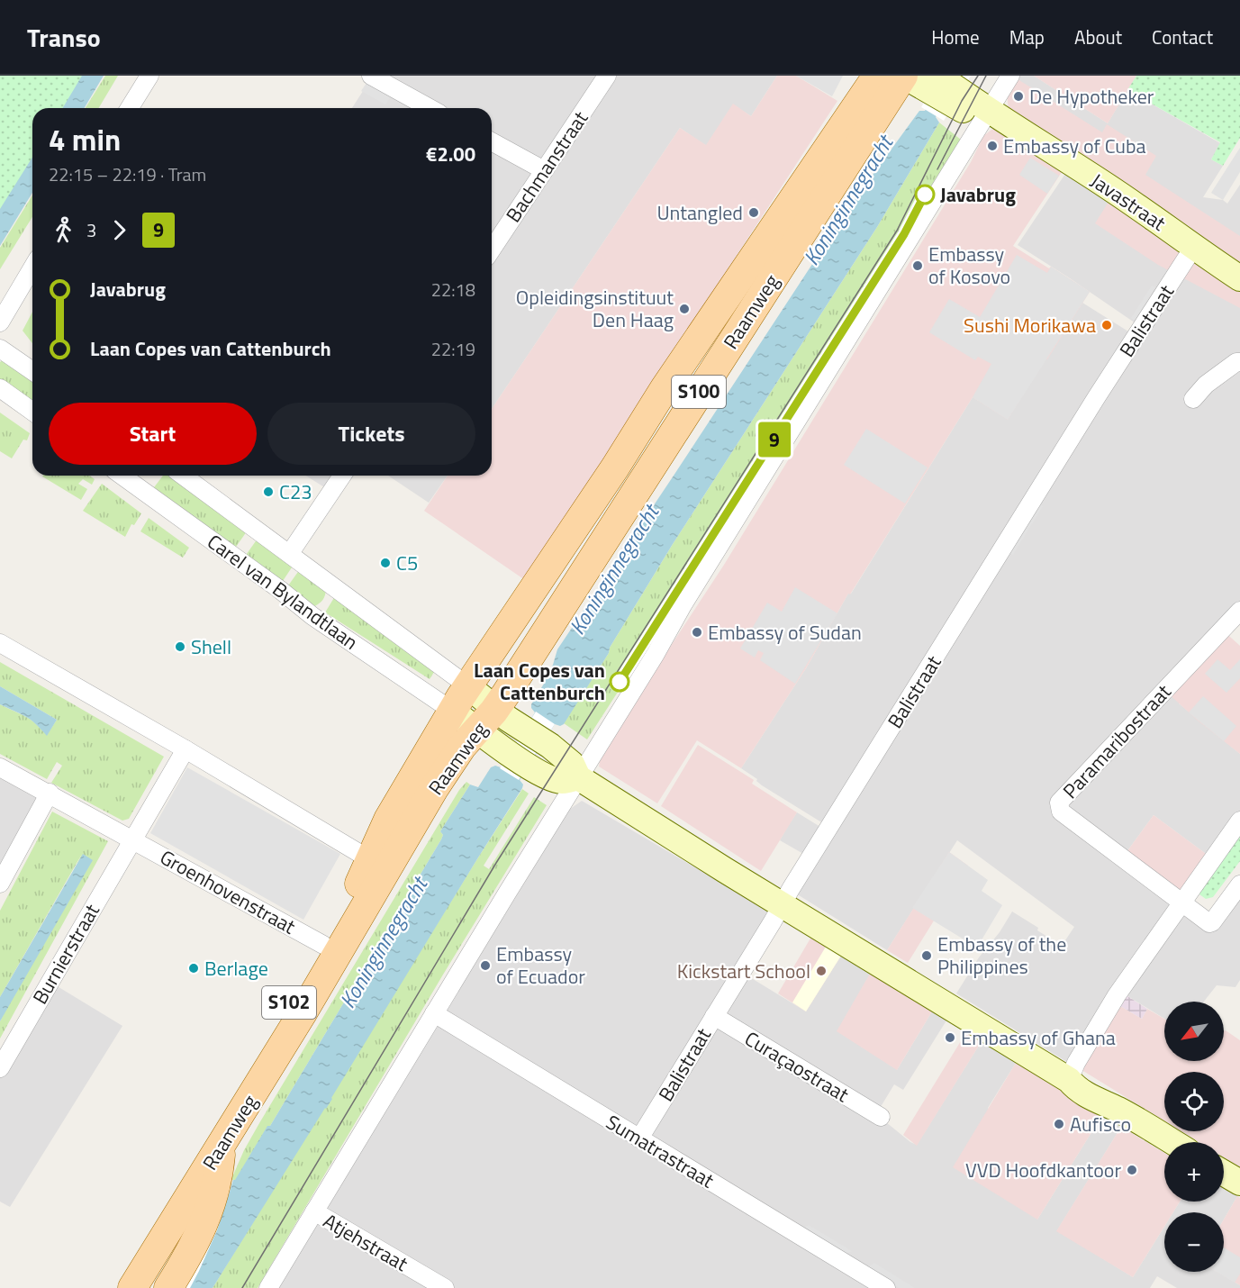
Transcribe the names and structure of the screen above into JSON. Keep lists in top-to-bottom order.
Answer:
{
  "streets": {
    "main road": [
      "Javastraat",
      "Raamweg",
      "S100",
      "S102"
    ],
    "street": [
      "Bachmanstraat",
      "Balistraat",
      "Carel van Bylandtlaan",
      "Paramaribostraat",
      "Groenhovenstraat",
      "Burnierstraat",
      "Curaçaostraat",
      "Sumatrastraat",
      "Atjehstraat"
    ]
  },
  "crossings": [
    ["Javastraat", "Raamweg"],
    ["Javastraat", "Balistraat"],
    ["Raamweg", "Carel van Bylandtlaan"],
    ["Raamweg", "Groenhovenstraat"],
    ["Balistraat", "Curaçaostraat"],
    ["Balistraat", "Sumatrastraat"],
    ["Groenhovenstraat", "Burnierstraat"]
  ],
  "water": ["Koninginnegracht"],
  "places": [
    "De Hypotheker",
    "Embassy of Cuba",
    "Javabrug",
    "Untangled",
    "Embassy of Kosovo",
    "Opleidingsinstituut Den Haag",
    "Sushi Morikawa",
    "C23",
    "C5",
    "Embassy of Sudan",
    "Shell",
    "Laan Copes van Cattenburch",
    "Embassy of the Philippines",
    "Embassy of Ecuador",
    "Berlage",
    "Kickstart School",
    "Embassy of Ghana",
    "Aufisco",
    "VVD Hoofdkantoor"
  ],
  "lines": ["tram line 9"],
  "north": "bottom left",
  "page": {
    "header": "Transo",
    "nav": [
      "Home",
      "Map",
      "About",
      "Contact"
    ],
    "on_map": "9",
    "heading": ["4 min", "22:15 – 22:19 · Tram", "€2.00"],
    "legs": ["3", "9"],
    "list": [
      {
        "name": "Javabrug",
        "value": "22:18"
      },
      {
        "name": "Laan Copes van Cattenburch",
        "value": "22:19"
      }
    ],
    "buttons": ["Start", "Tickets"],
    "map_buttons": ["+", "−"]
  }
}
